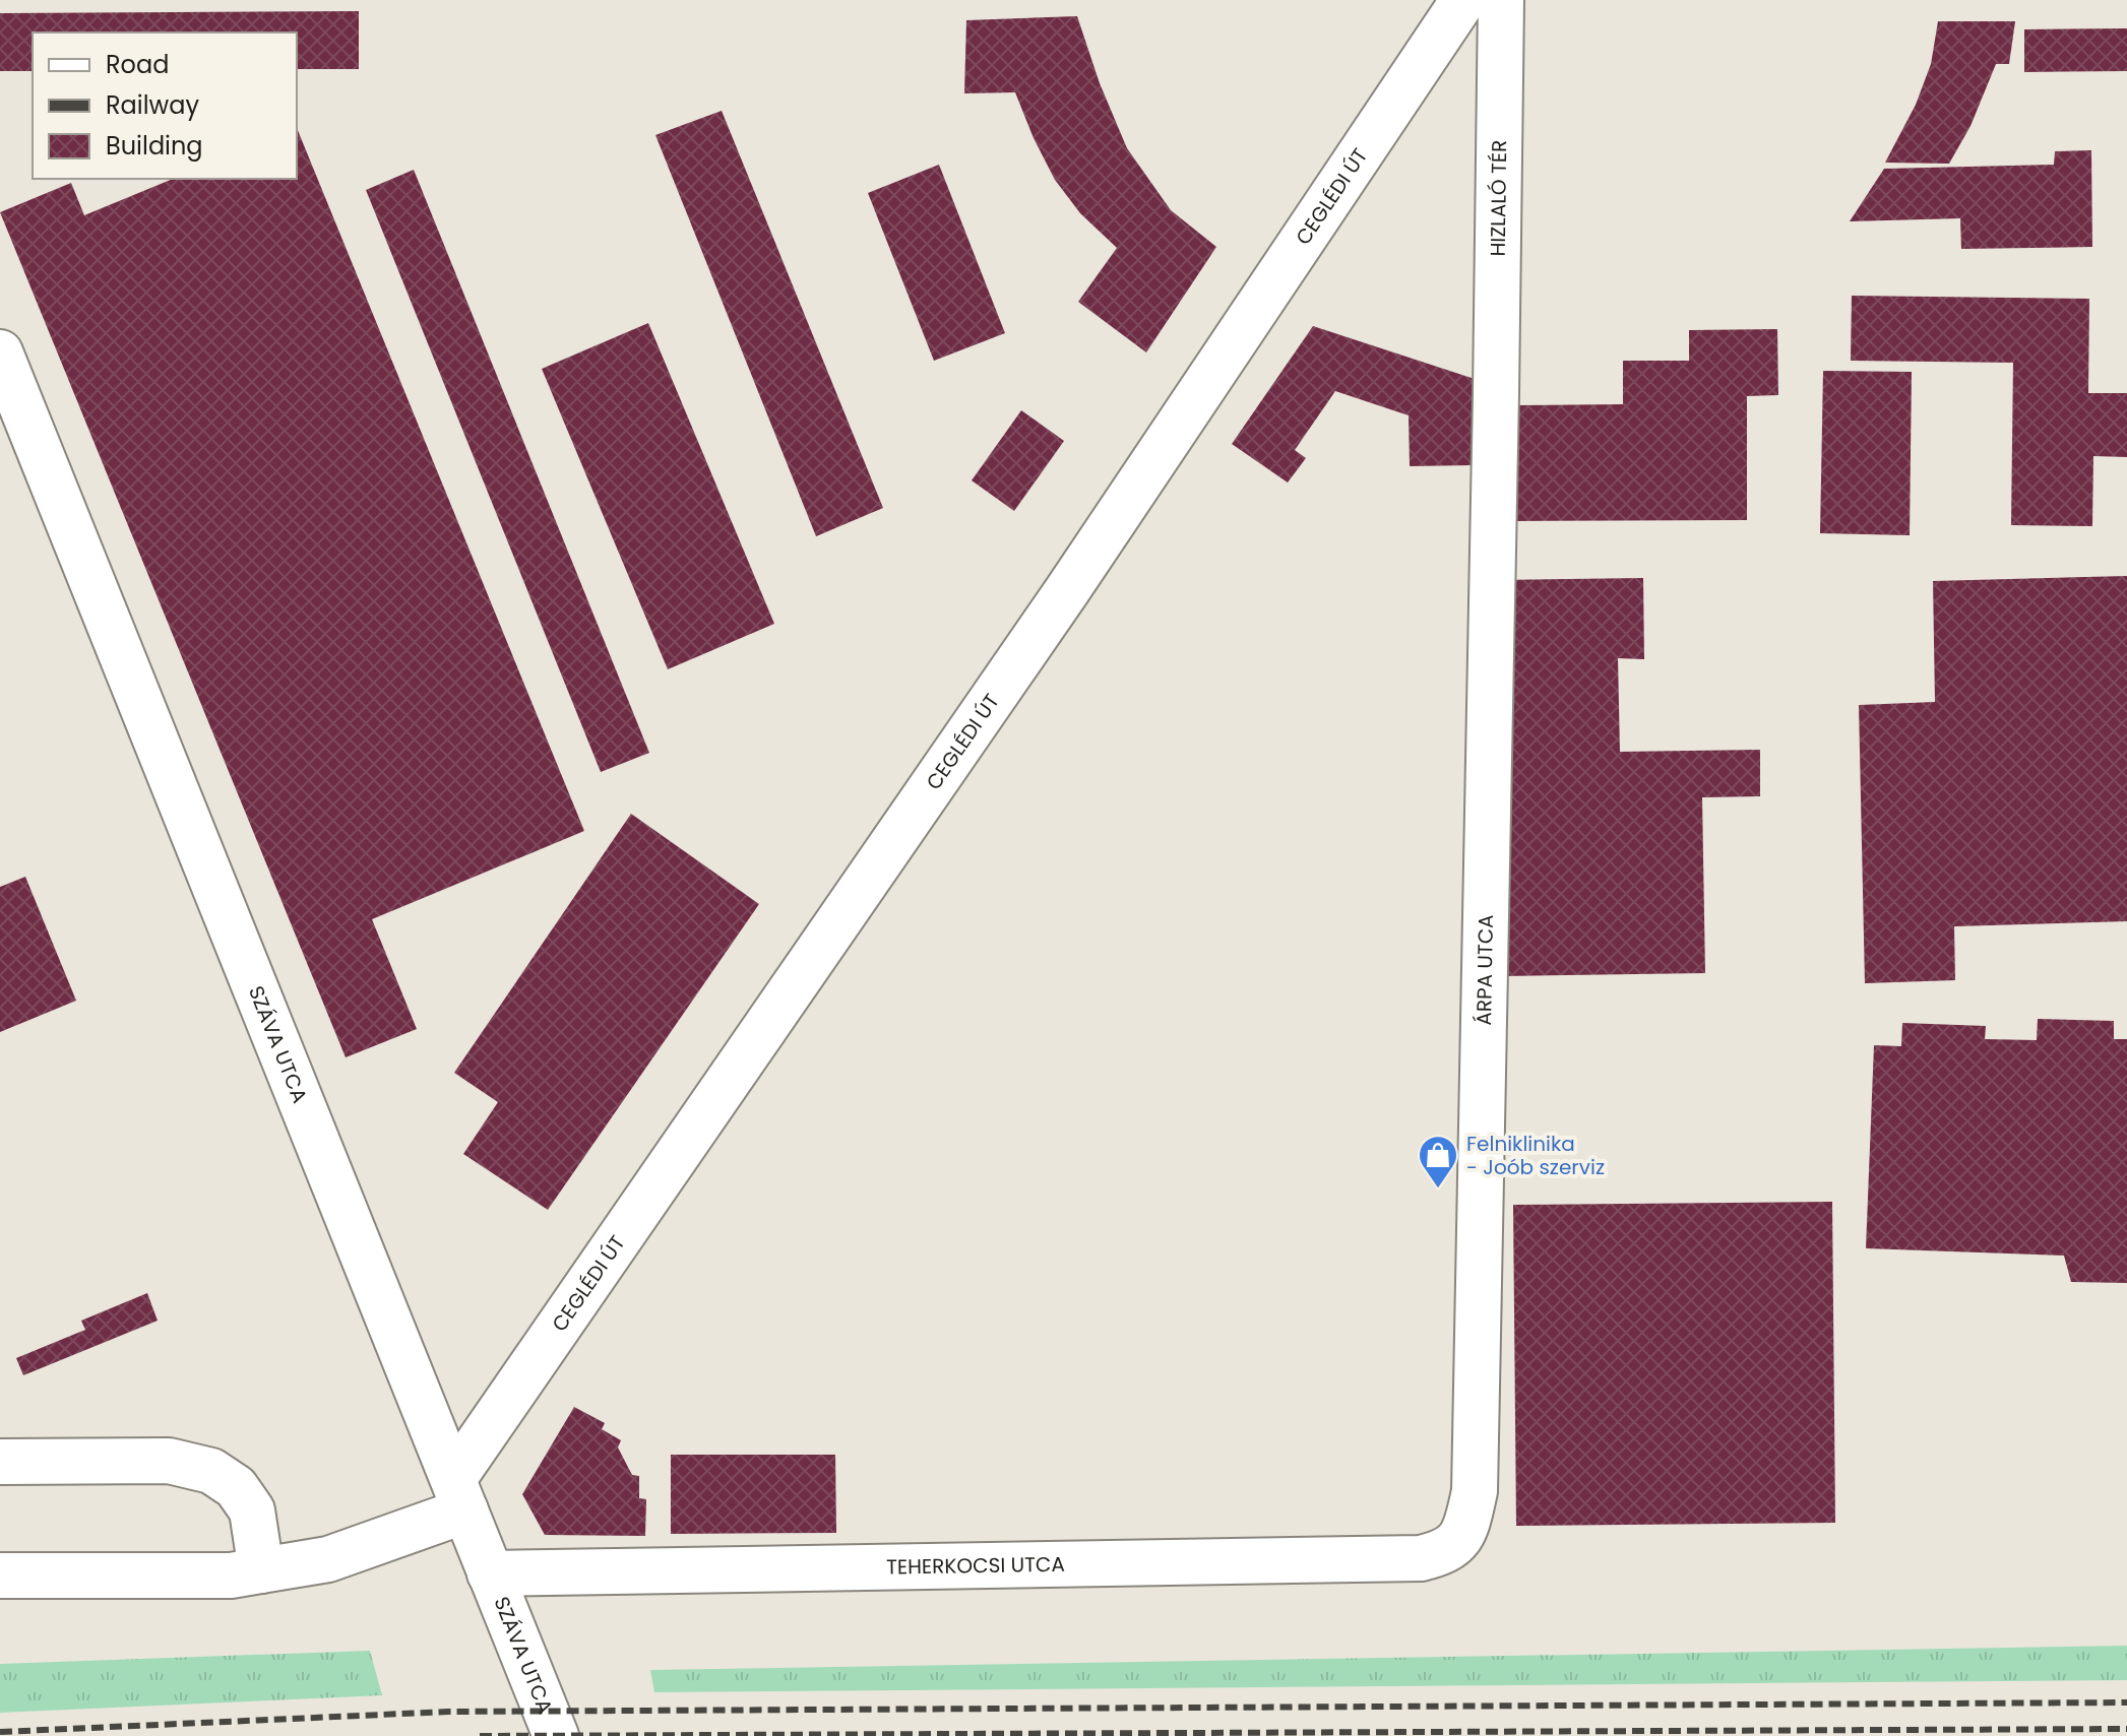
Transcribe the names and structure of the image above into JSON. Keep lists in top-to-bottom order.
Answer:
{
  "streets": {
    "street": [
      "CEGLÉDI ÚT",
      "HIZLALÓ TÉR",
      "ÁRPA UTCA",
      "SZÁVA UTCA",
      "TEHERKOCSI UTCA"
    ]
  },
  "crossings": [
    ["CEGLÉDI ÚT", "SZÁVA UTCA"],
    ["HIZLALÓ TÉR", "ÁRPA UTCA"],
    ["ÁRPA UTCA", "TEHERKOCSI UTCA"],
    ["SZÁVA UTCA", "TEHERKOCSI UTCA"]
  ],
  "places": {
    "shop": ["Felniklinika - Joób szerviz"]
  },
  "legend": ["Road", "Railway", "Building"]
}
